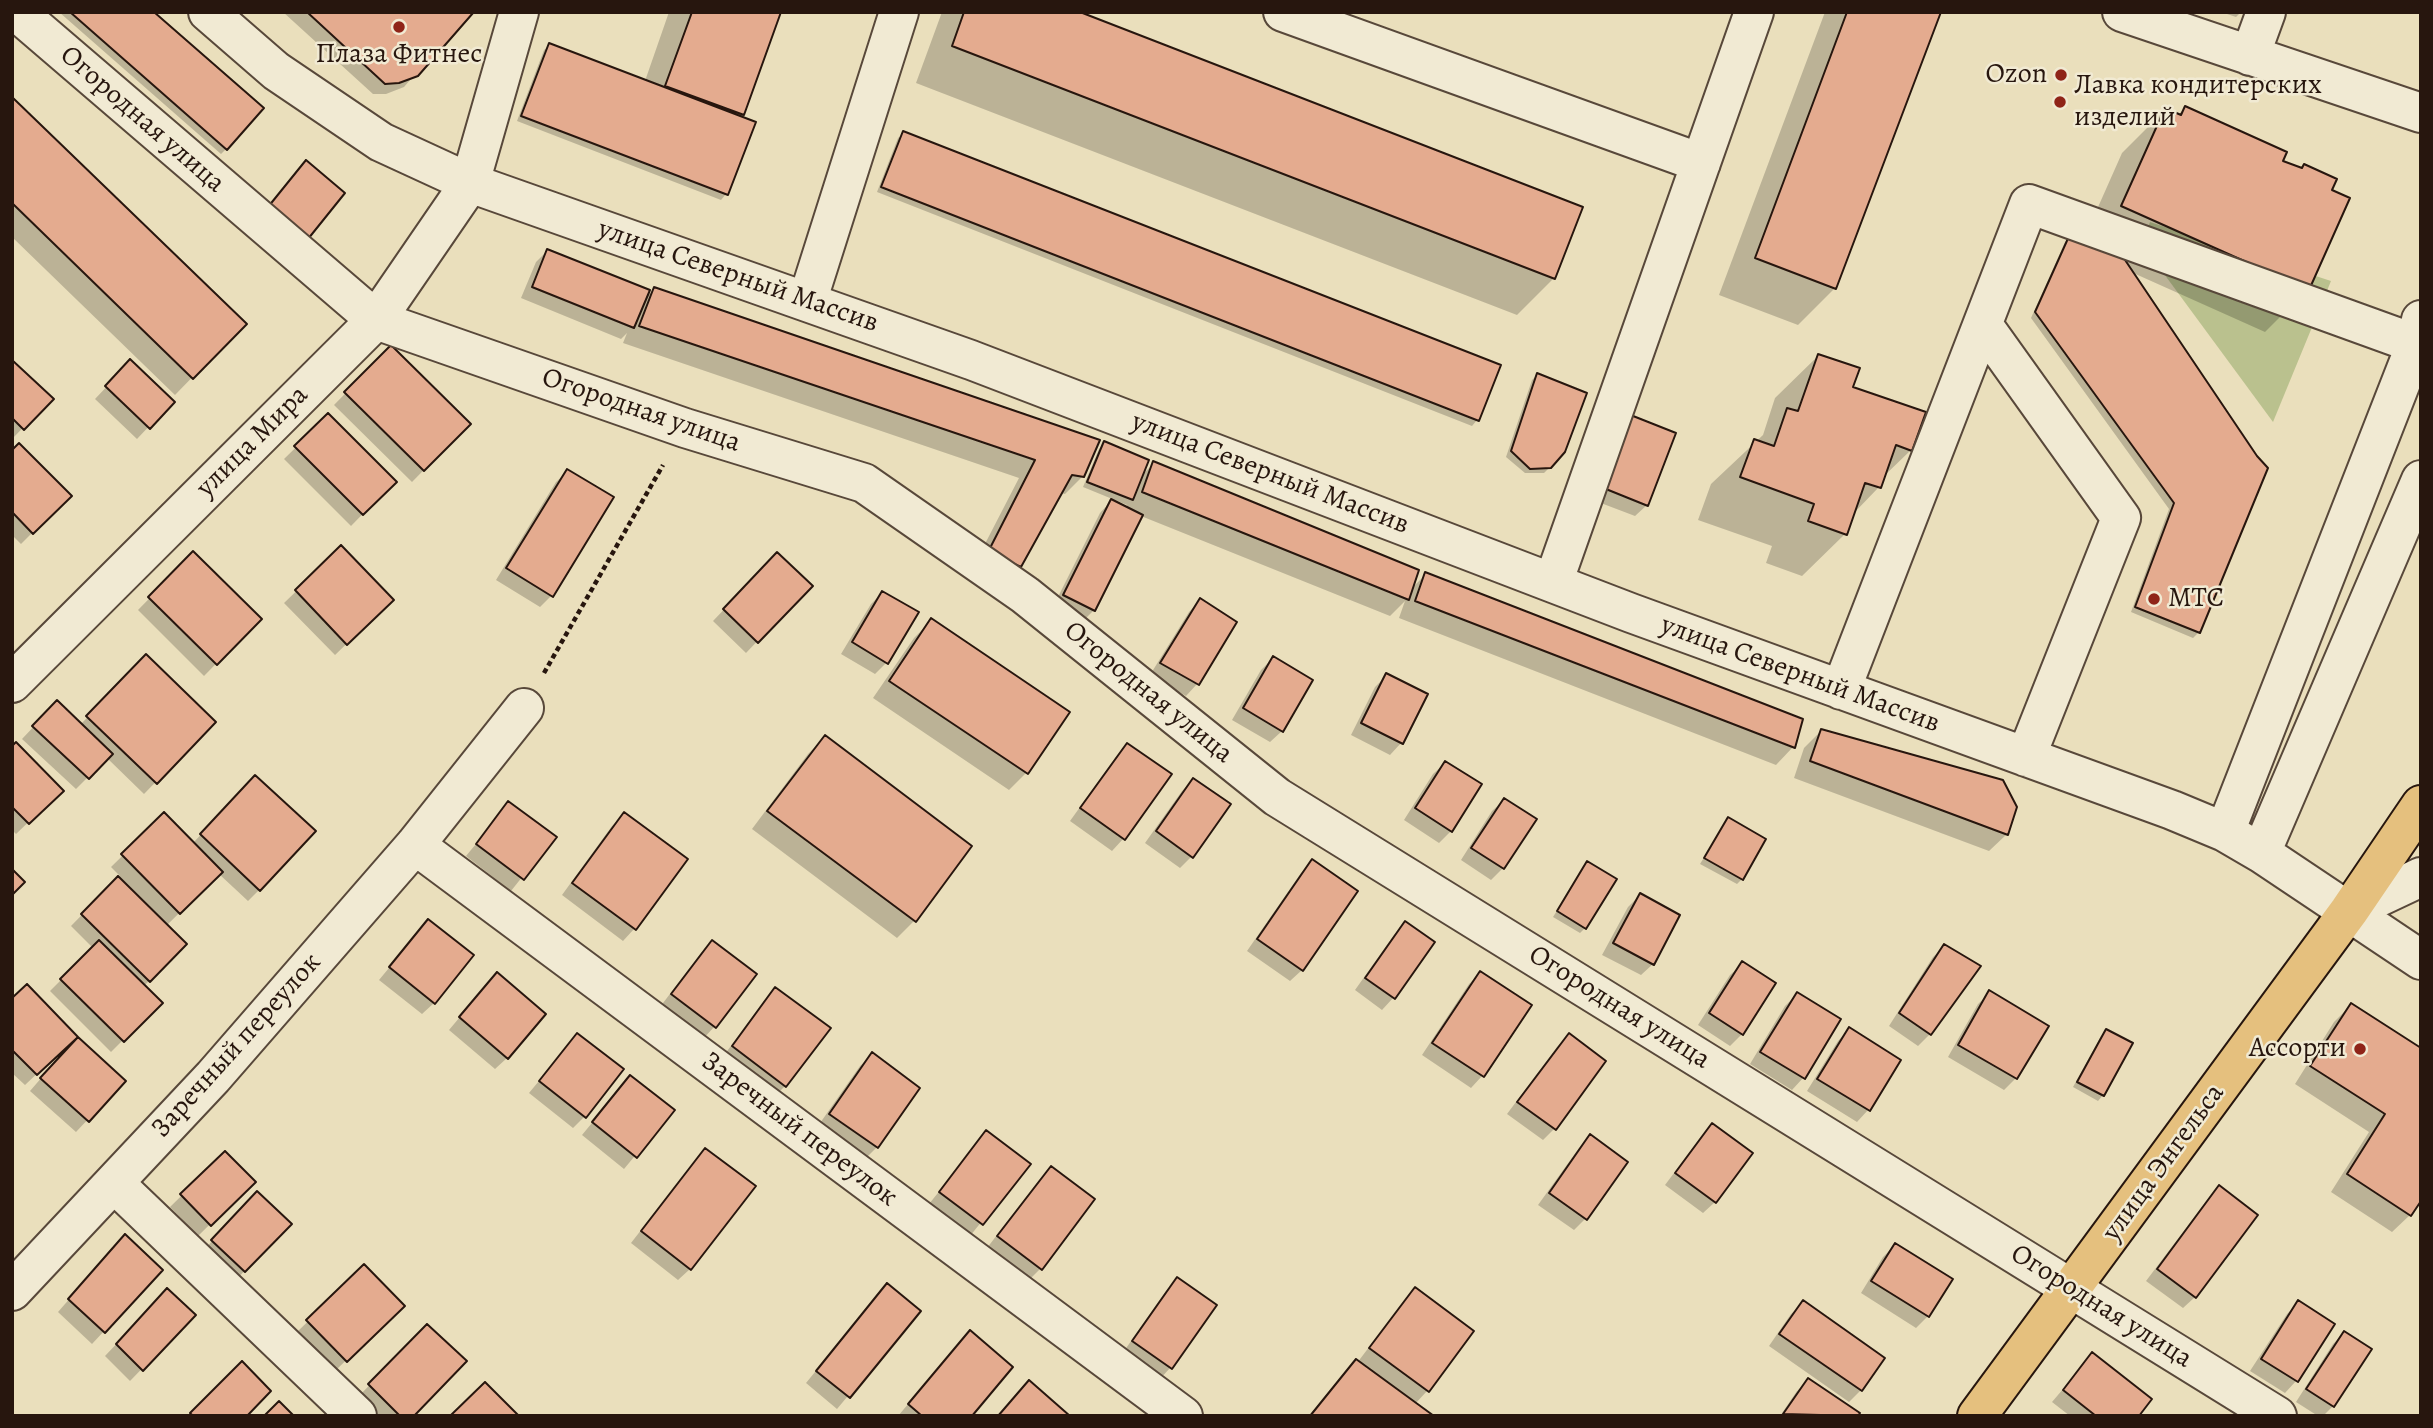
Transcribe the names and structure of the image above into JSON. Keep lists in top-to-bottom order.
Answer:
{
  "streets": {
    "main road": ["улица Энгельса"],
    "street": [
      "Огородная улица",
      "улица Северный Массив",
      "улица Мира",
      "Заречный переулок"
    ]
  },
  "crossings": [
    ["Огородная улица", "улица Мира"],
    ["Огородная улица", "улица Энгельса"],
    ["улица Северный Массив", "улица Мира"],
    ["улица Северный Массив", "улица Энгельса"]
  ],
  "places": [
    "Плаза Фитнес",
    "Ozon",
    "Лавка кондитерских изделий",
    "МТС",
    "Ассорти"
  ]
}
